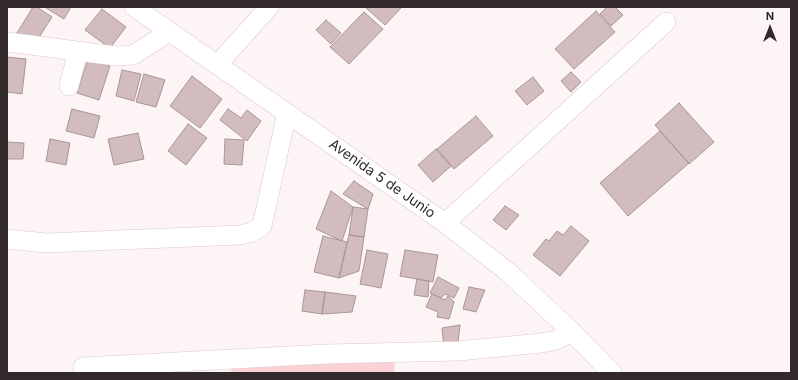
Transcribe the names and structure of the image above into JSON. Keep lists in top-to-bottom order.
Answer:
{
  "streets": {
    "street": ["Avenida 5 de Junio"]
  },
  "north": "top"
}
